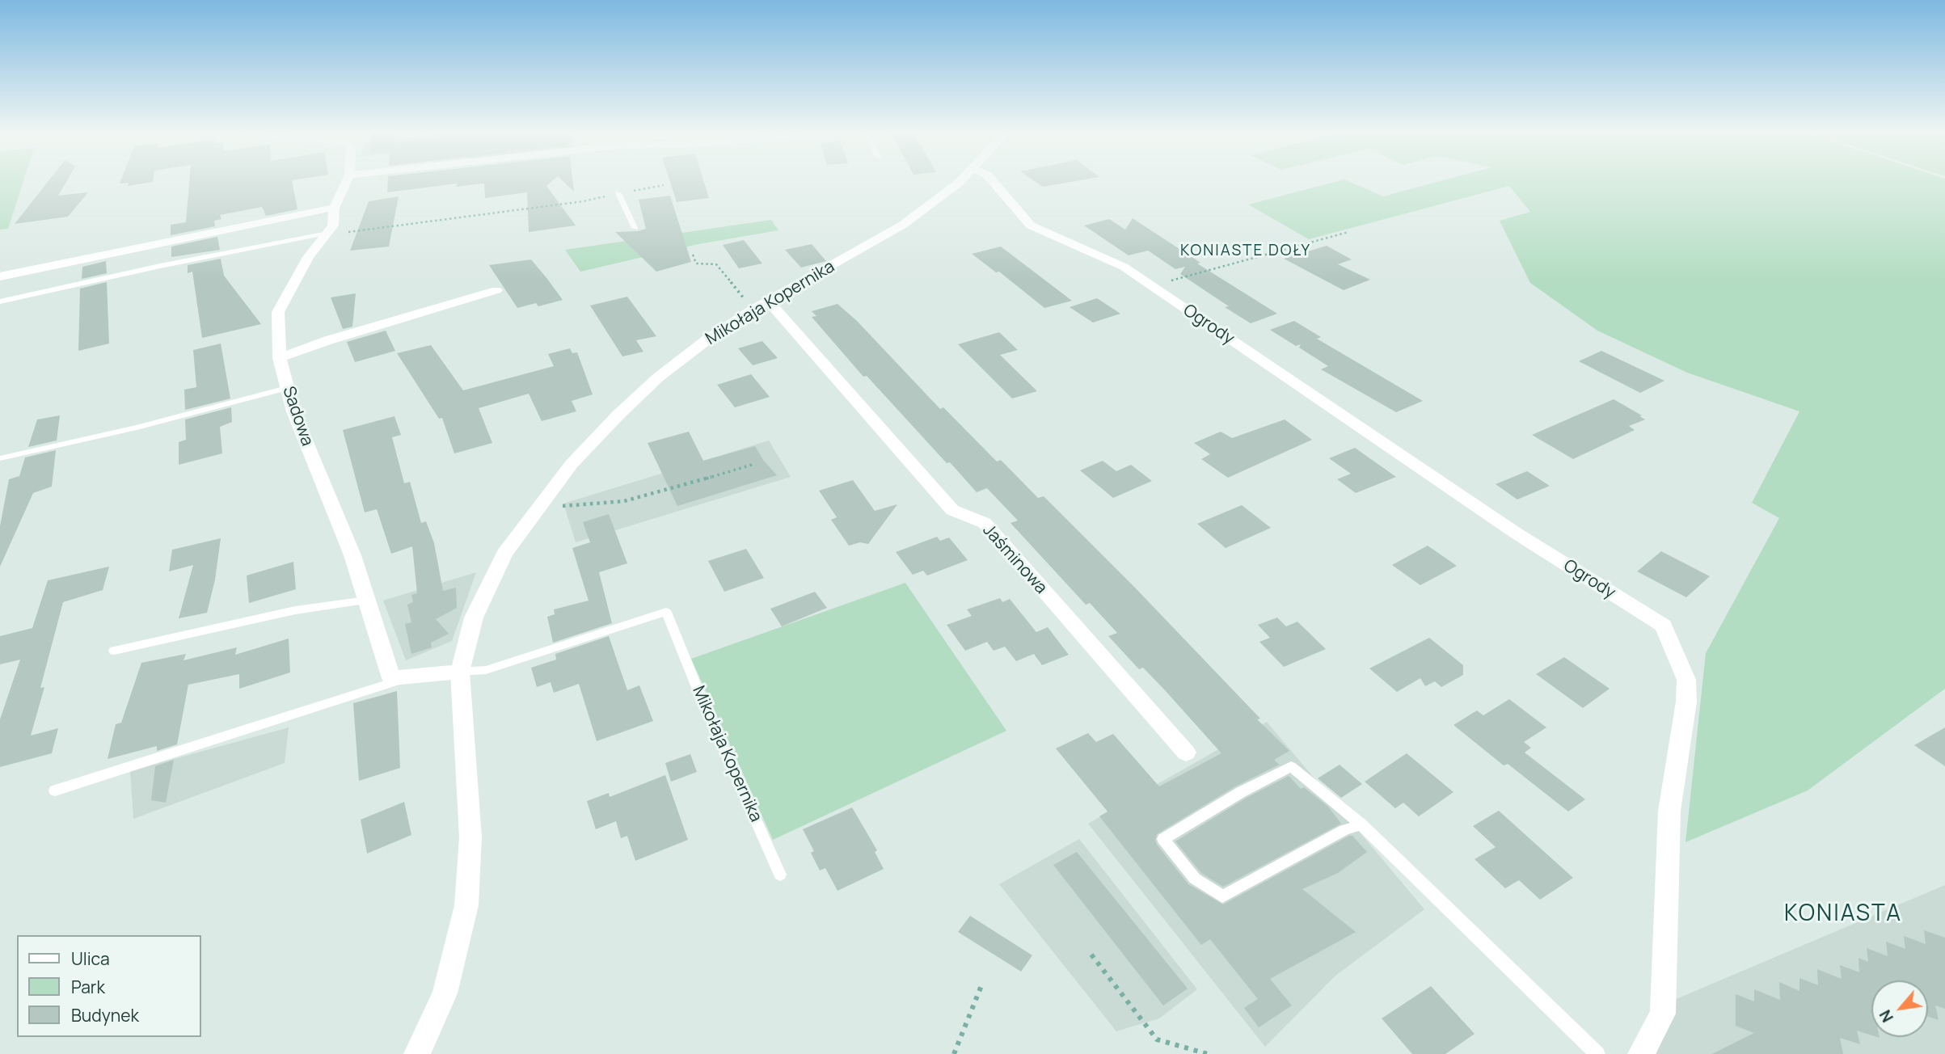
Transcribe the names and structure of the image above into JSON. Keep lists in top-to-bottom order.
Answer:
{
  "streets": {
    "street": [
      "Mikołaja Kopernika",
      "Ogrody",
      "Sadowa",
      "Jaśminowa"
    ]
  },
  "crossings": [
    ["Mikołaja Kopernika", "Sadowa"],
    ["Mikołaja Kopernika", "Jaśminowa"]
  ],
  "districts": ["KONIASTE DOŁY", "KONIASTA"],
  "legend": ["Ulica", "Park", "Budynek"],
  "north": "bottom left"
}
